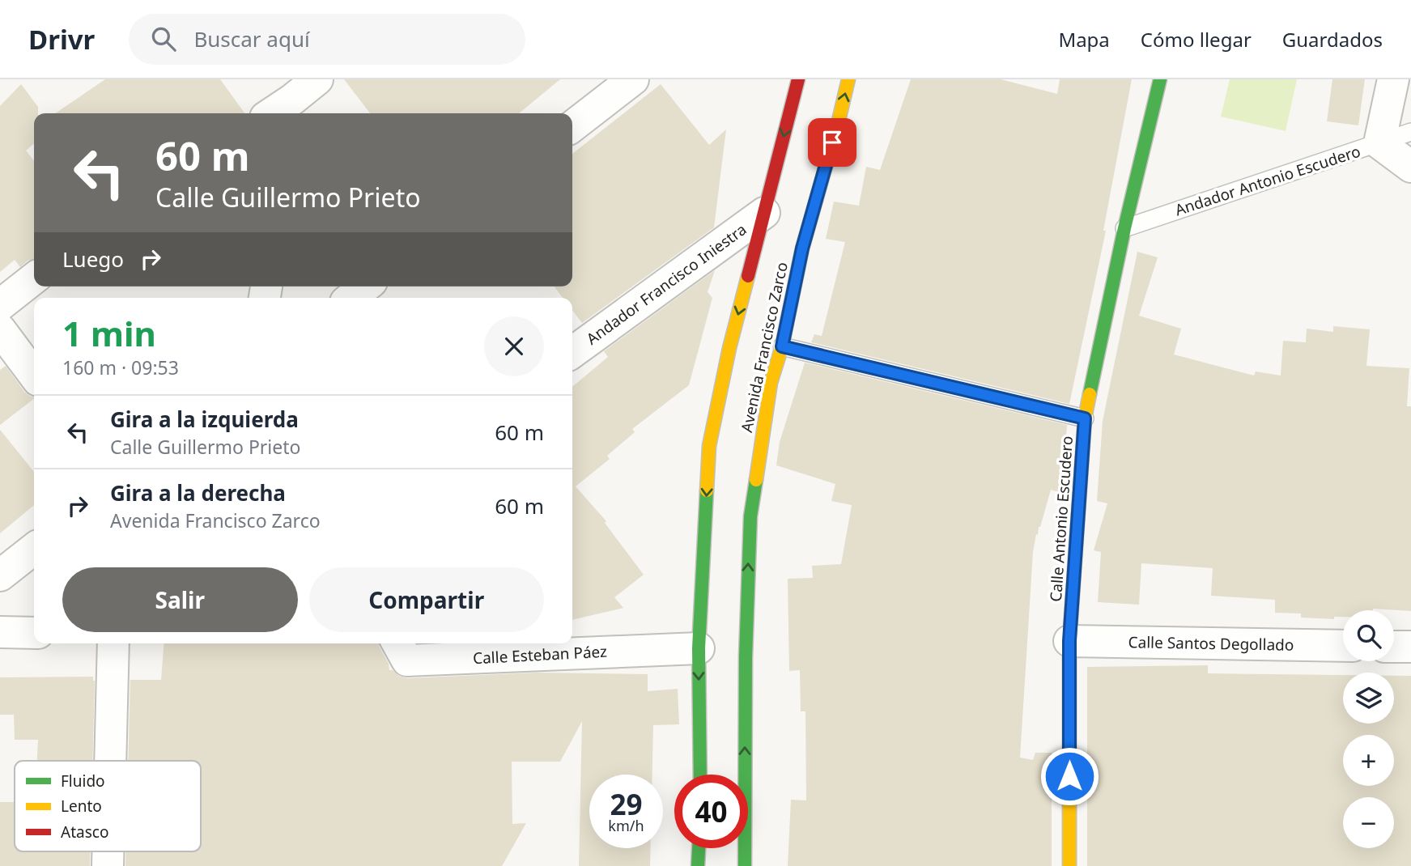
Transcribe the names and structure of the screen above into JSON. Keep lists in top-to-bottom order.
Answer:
{
  "streets": {
    "street": [
      "Andador Francisco Iniestra",
      "Avenida Francisco Zarco",
      "Calle Antonio Escudero",
      "Calle Santos Degollado",
      "Calle Esteban Páez"
    ],
    "lane": ["Andador Antonio Escudero"]
  },
  "crossings": [
    ["Andador Antonio Escudero", "Calle Antonio Escudero"],
    ["Andador Francisco Iniestra", "Avenida Francisco Zarco"],
    ["Avenida Francisco Zarco", "Calle Esteban Páez"],
    ["Calle Antonio Escudero", "Calle Santos Degollado"]
  ],
  "legend": ["Fluido", "Lento", "Atasco"],
  "page": {
    "header": "Drivr",
    "search": "Buscar aquí",
    "nav": ["Mapa", "Cómo llegar", "Guardados"],
    "turn": ["60 m", "Calle Guillermo Prieto"],
    "then": "Luego",
    "heading": ["1 min", "160 m · 09:53"],
    "list": [
      {
        "name": "Gira a la izquierda",
        "note": "Calle Guillermo Prieto",
        "value": "60 m"
      },
      {
        "name": "Gira a la derecha",
        "note": "Avenida Francisco Zarco",
        "value": "60 m"
      }
    ],
    "buttons": ["Salir", "Compartir"],
    "map_buttons": ["+", "−"],
    "speed": "29 km/h",
    "limit": "40"
  }
}
